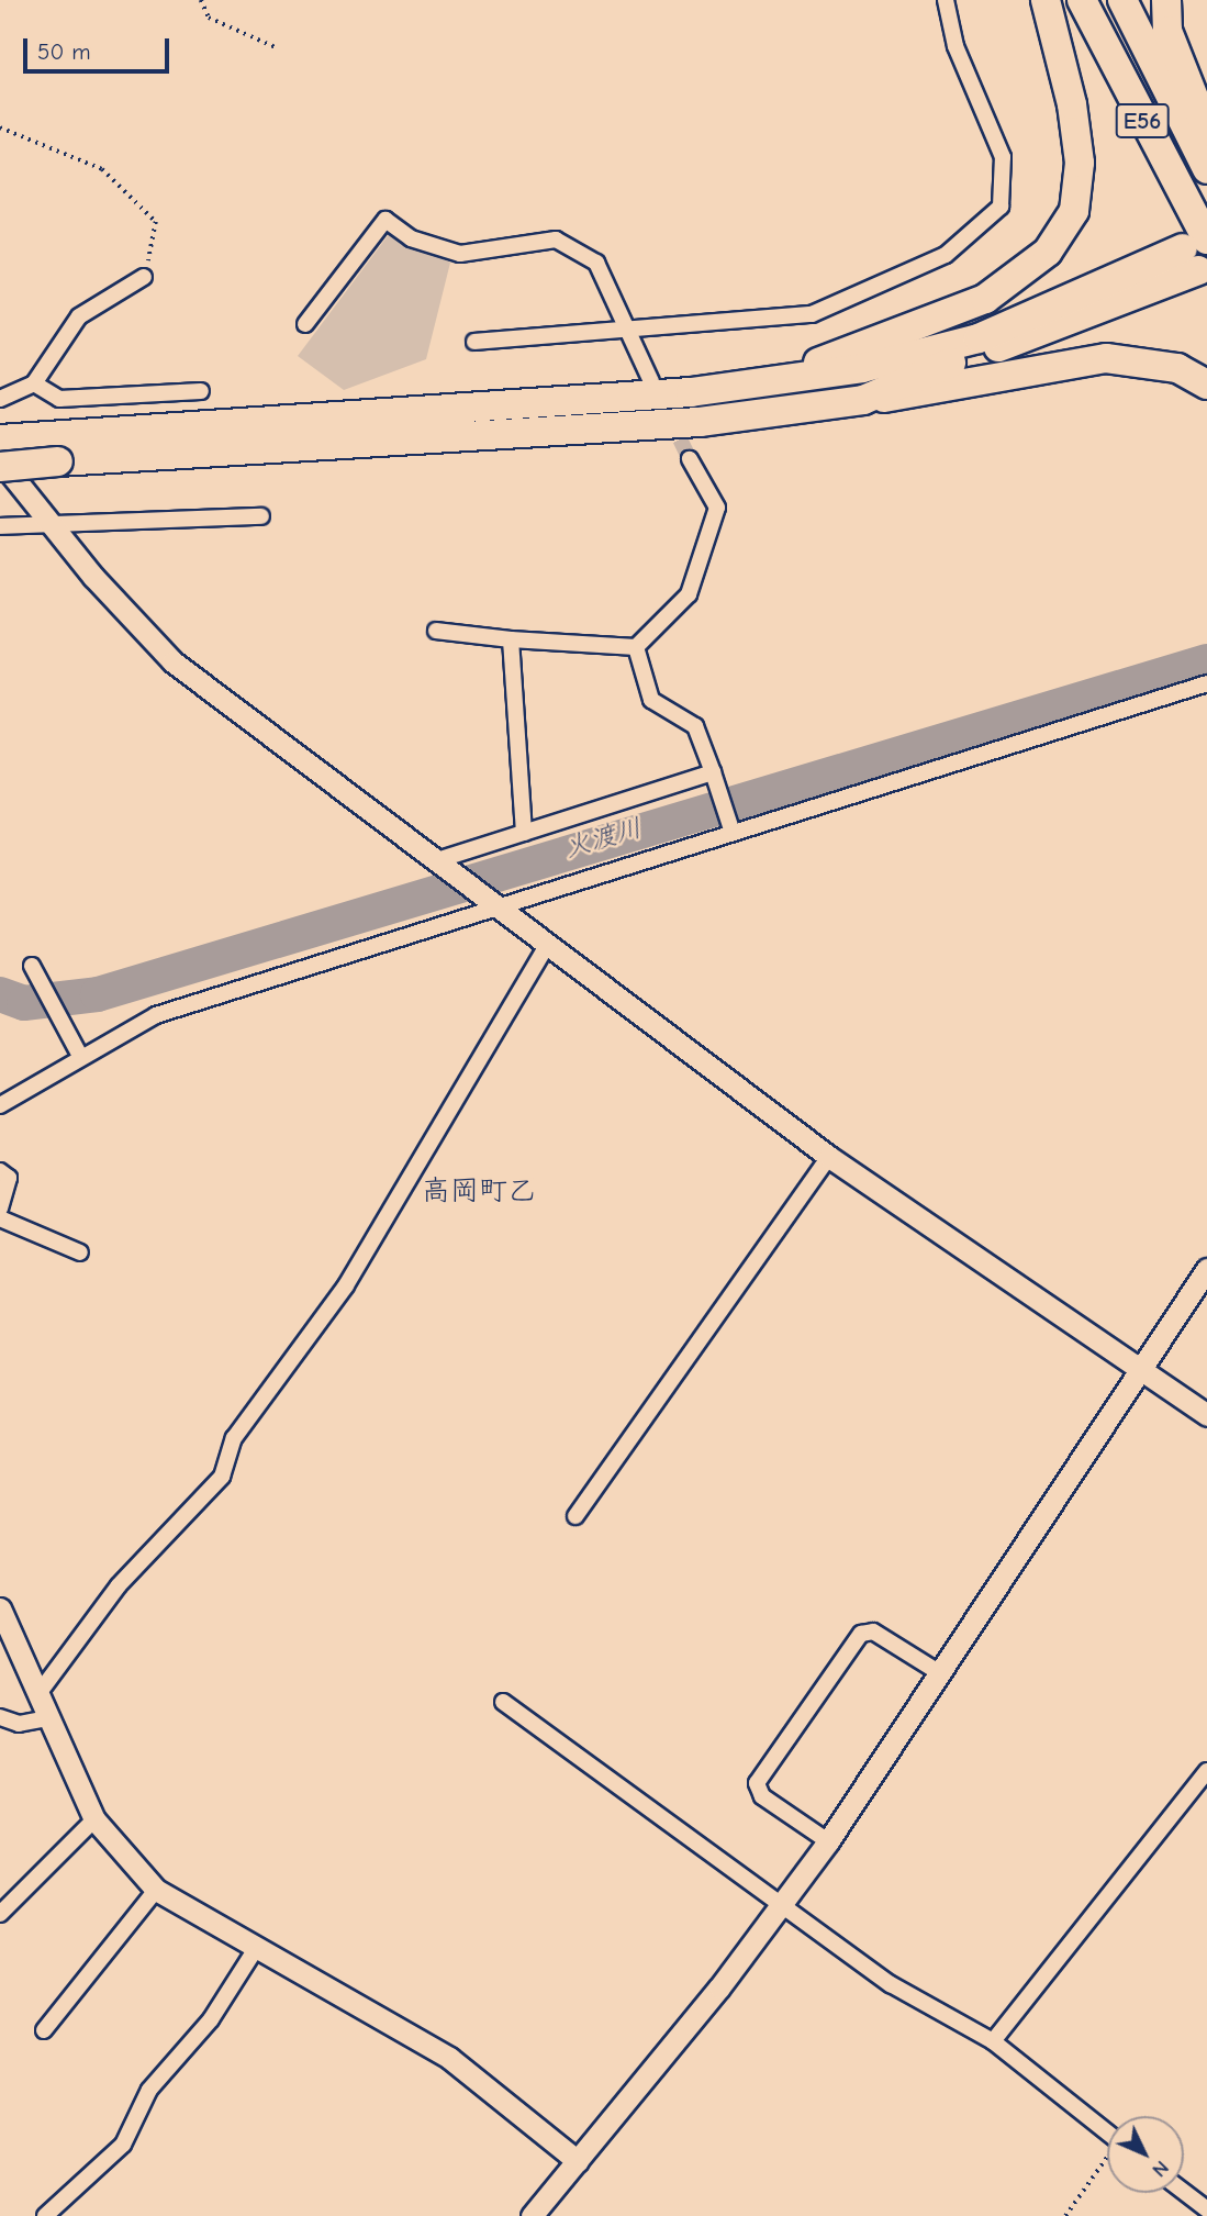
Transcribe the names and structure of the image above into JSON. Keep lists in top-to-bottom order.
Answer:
{
  "streets": {
    "highway": ["E56"]
  },
  "districts": ["高岡町乙"],
  "water": ["火渡川"],
  "scale_bar": "50 m",
  "north": "bottom right"
}
